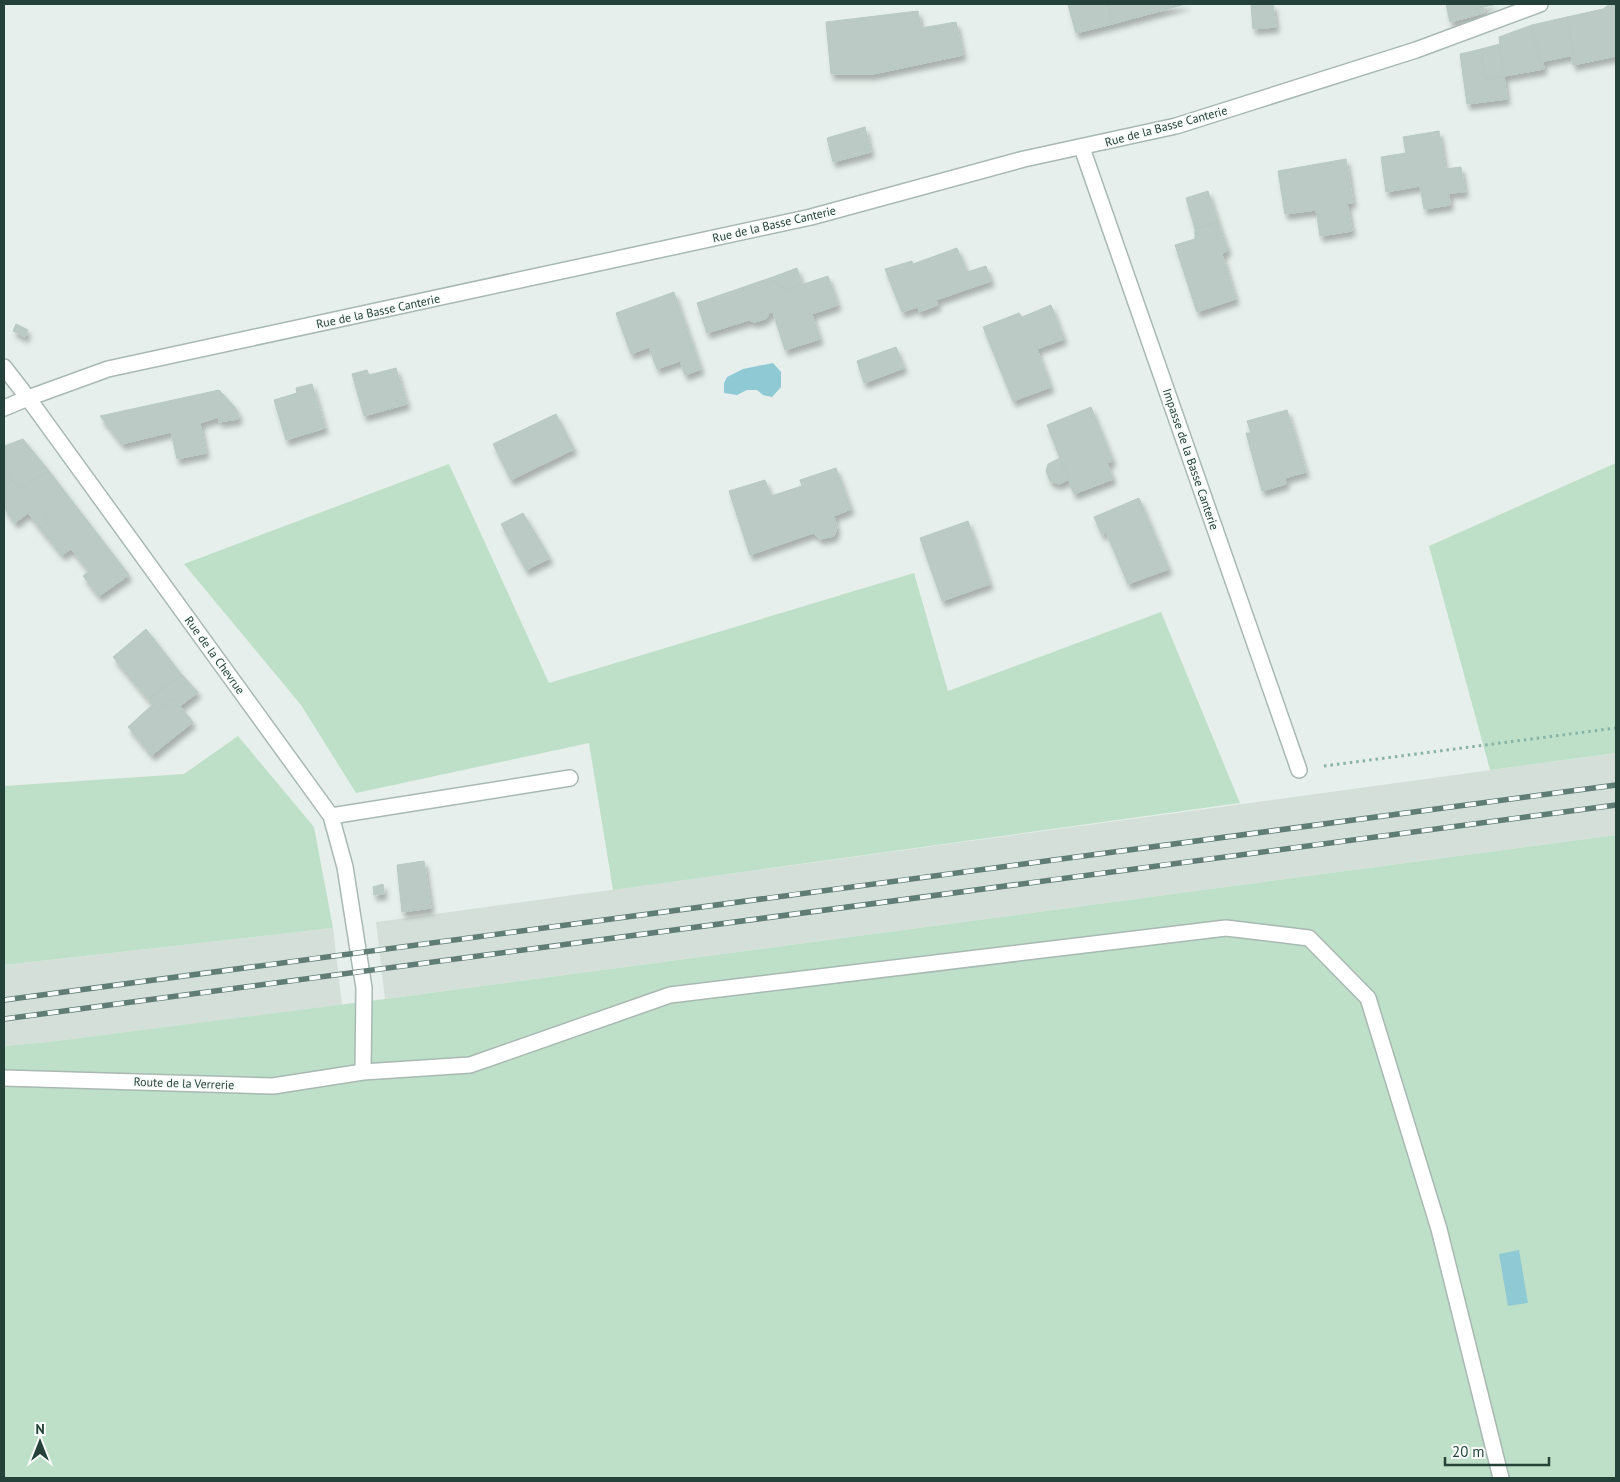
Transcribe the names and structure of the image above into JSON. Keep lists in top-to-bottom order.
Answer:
{
  "streets": {
    "street": [
      "Rue de la Basse Canterie",
      "Impasse de la Basse Canterie",
      "Rue de la Chevrue",
      "Route de la Verrerie"
    ]
  },
  "crossings": [
    ["Rue de la Basse Canterie", "Impasse de la Basse Canterie"],
    ["Rue de la Basse Canterie", "Rue de la Chevrue"],
    ["Rue de la Chevrue", "Route de la Verrerie"]
  ],
  "scale_bar": "20 m",
  "north": "top"
}
